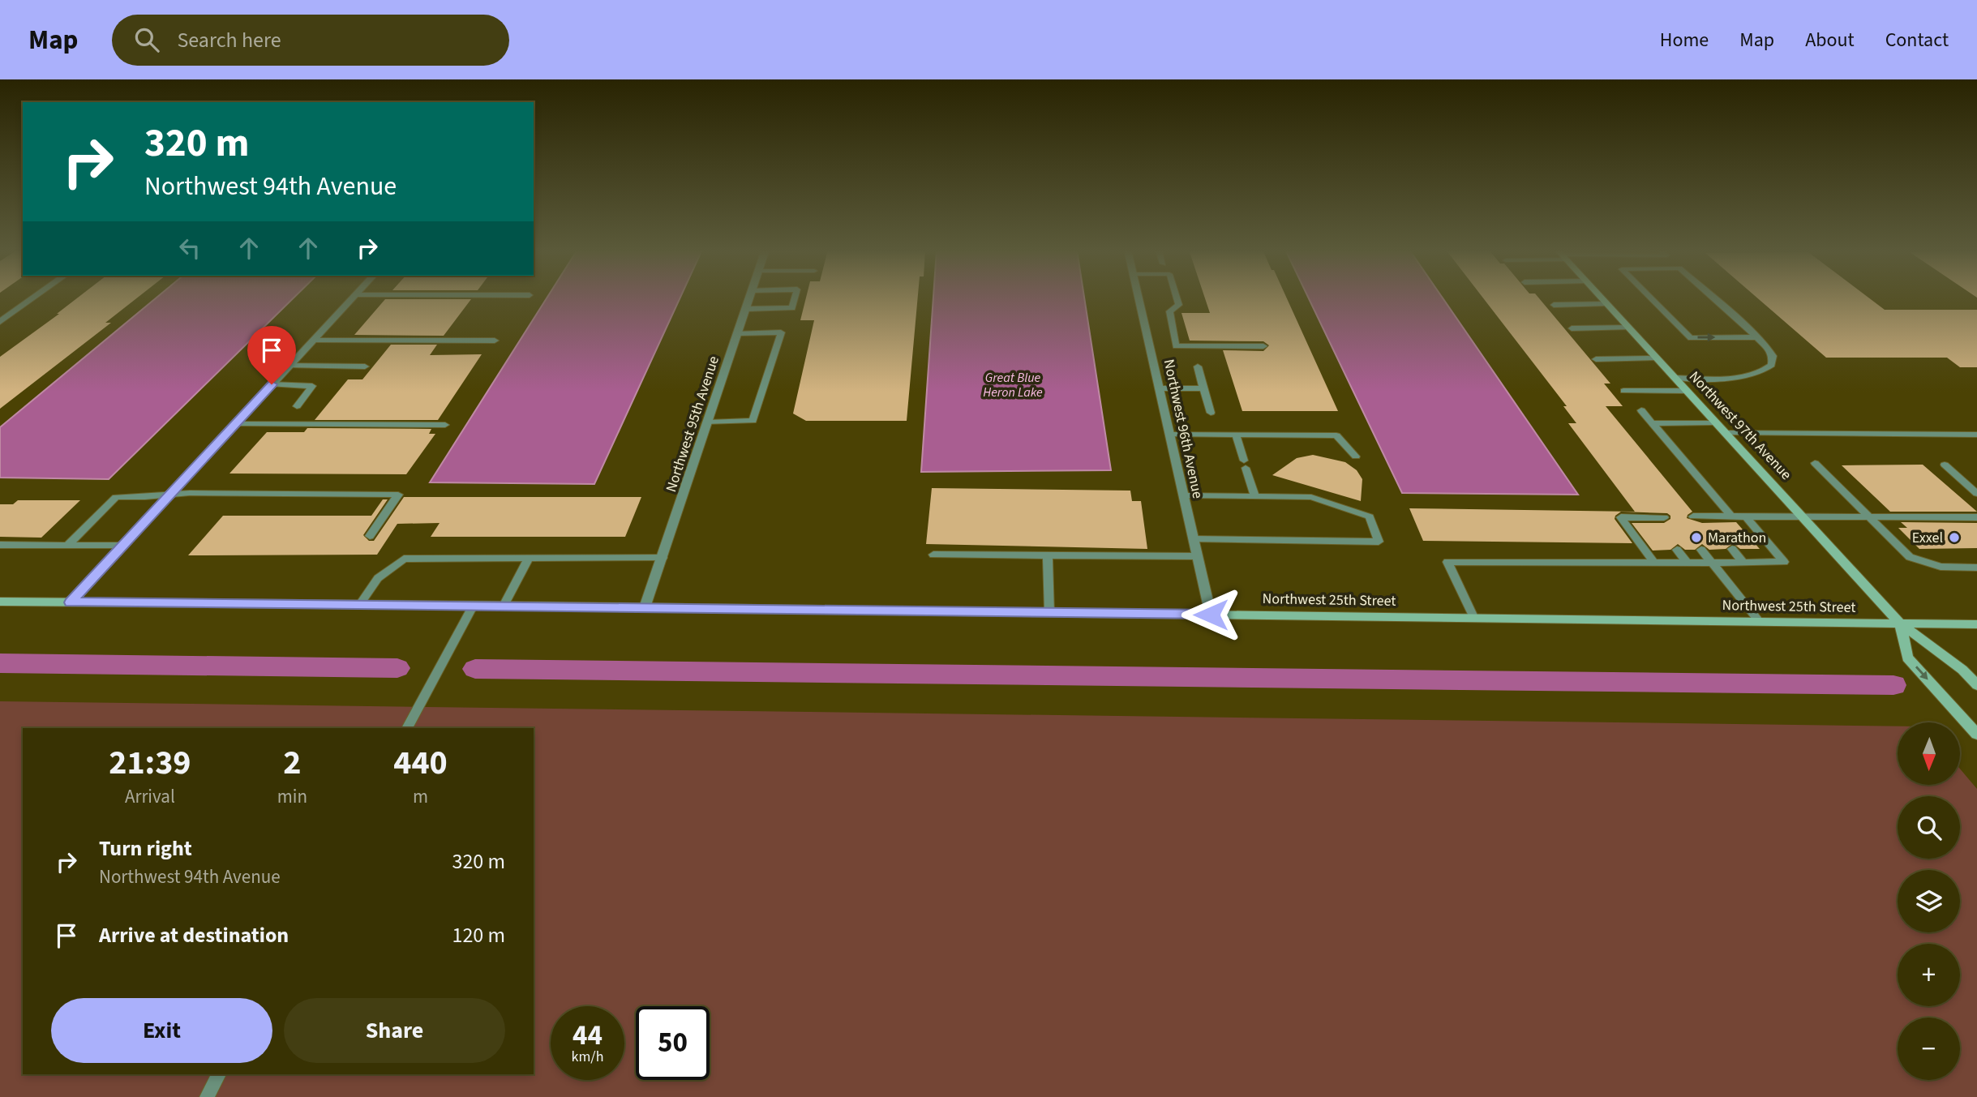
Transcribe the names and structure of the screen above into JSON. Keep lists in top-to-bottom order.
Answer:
{
  "streets": {
    "main road": ["Northwest 97th Avenue", "Northwest 25th Street"],
    "street": ["Northwest 95th Avenue", "Northwest 96th Avenue"]
  },
  "crossings": [
    ["Northwest 95th Avenue", "Northwest 25th Street"],
    ["Northwest 97th Avenue", "Northwest 25th Street"],
    ["Northwest 96th Avenue", "Northwest 25th Street"]
  ],
  "water": ["Great Blue Heron Lake"],
  "places": ["Marathon", "Exxel"],
  "north": "bottom",
  "page": {
    "header": "Map",
    "search": "Search here",
    "nav": [
      "Home",
      "Map",
      "About",
      "Contact"
    ],
    "turn": ["320 m", "Northwest 94th Avenue"],
    "map_buttons": ["+", "−"],
    "eta": [
      "21:39",
      "Arrival",
      "2",
      "min",
      "440",
      "m"
    ],
    "list": [
      {
        "name": "Turn right",
        "note": "Northwest 94th Avenue",
        "value": "320 m"
      },
      {
        "name": "Arrive at destination",
        "value": "120 m"
      }
    ],
    "buttons": ["Exit", "Share"],
    "speed": "44 km/h",
    "limit": "50"
  }
}
